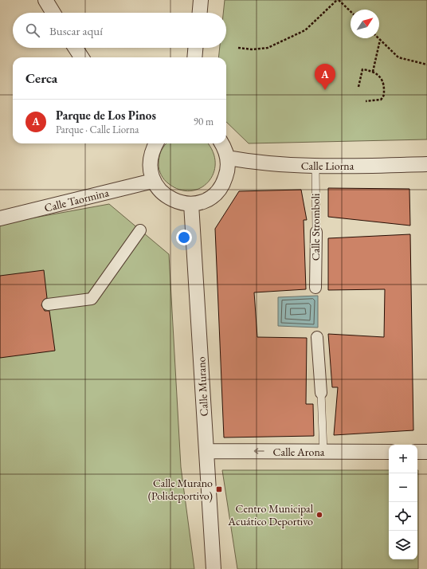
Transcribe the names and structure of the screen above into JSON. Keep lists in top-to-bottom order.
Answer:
{
  "streets": {
    "street": [
      "Calle Liorna",
      "Calle Taormina",
      "Calle Stromboli",
      "Calle Murano",
      "Calle Arona"
    ]
  },
  "crossings": [
    ["Calle Liorna", "Calle Stromboli"],
    ["Calle Murano", "Calle Arona"]
  ],
  "one_way": ["Calle Arona"],
  "places": {
    "transit": ["Calle Murano (Polideportivo)"],
    "other": ["Centro Municipal Acuático Deportivo"]
  },
  "north": "top right",
  "page": {
    "search": "Buscar aquí",
    "heading": "Cerca",
    "pins": "A",
    "list": [
      {
        "mark": "A",
        "name": "Parque de Los Pinos",
        "note": "Parque · Calle Liorna",
        "value": "90 m"
      }
    ],
    "map_buttons": ["+", "−"]
  }
}
